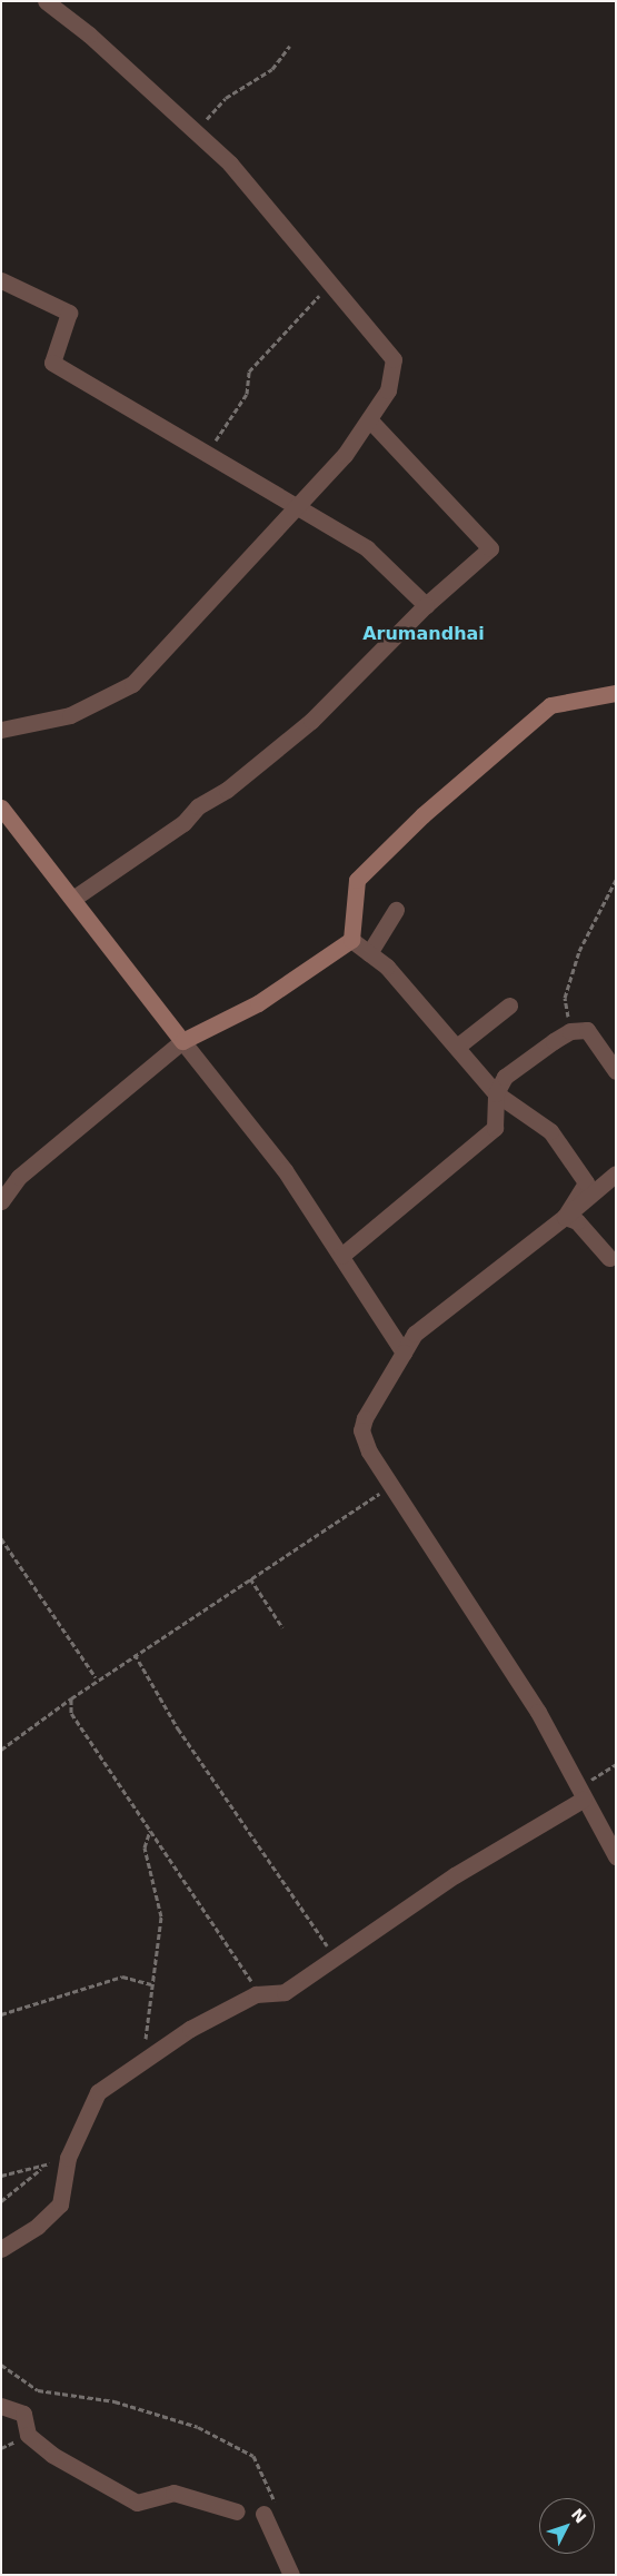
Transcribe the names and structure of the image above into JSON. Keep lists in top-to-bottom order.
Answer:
{
  "districts": ["Arumandhai"],
  "north": "top right"
}
